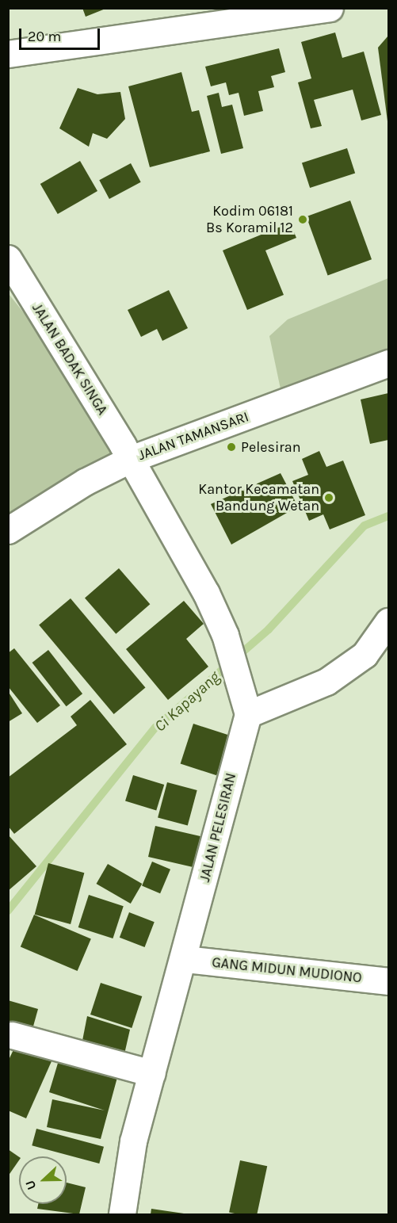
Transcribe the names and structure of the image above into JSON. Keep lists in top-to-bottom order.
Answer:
{
  "streets": {
    "street": [
      "JALAN BADAK SINGA",
      "JALAN TAMANSARI",
      "JALAN PELESIRAN",
      "GANG MIDUN MUDIONO"
    ]
  },
  "crossings": [
    ["JALAN BADAK SINGA", "JALAN TAMANSARI"],
    ["JALAN BADAK SINGA", "JALAN PELESIRAN"],
    ["JALAN TAMANSARI", "JALAN PELESIRAN"],
    ["JALAN PELESIRAN", "GANG MIDUN MUDIONO"]
  ],
  "water": ["Ci Kapayang"],
  "places": ["Kodim 06181 Bs Koramil 12", "Pelesiran", "Kantor Kecamatan Bandung Wetan"],
  "scale_bar": "20 m",
  "north": "left"
}
